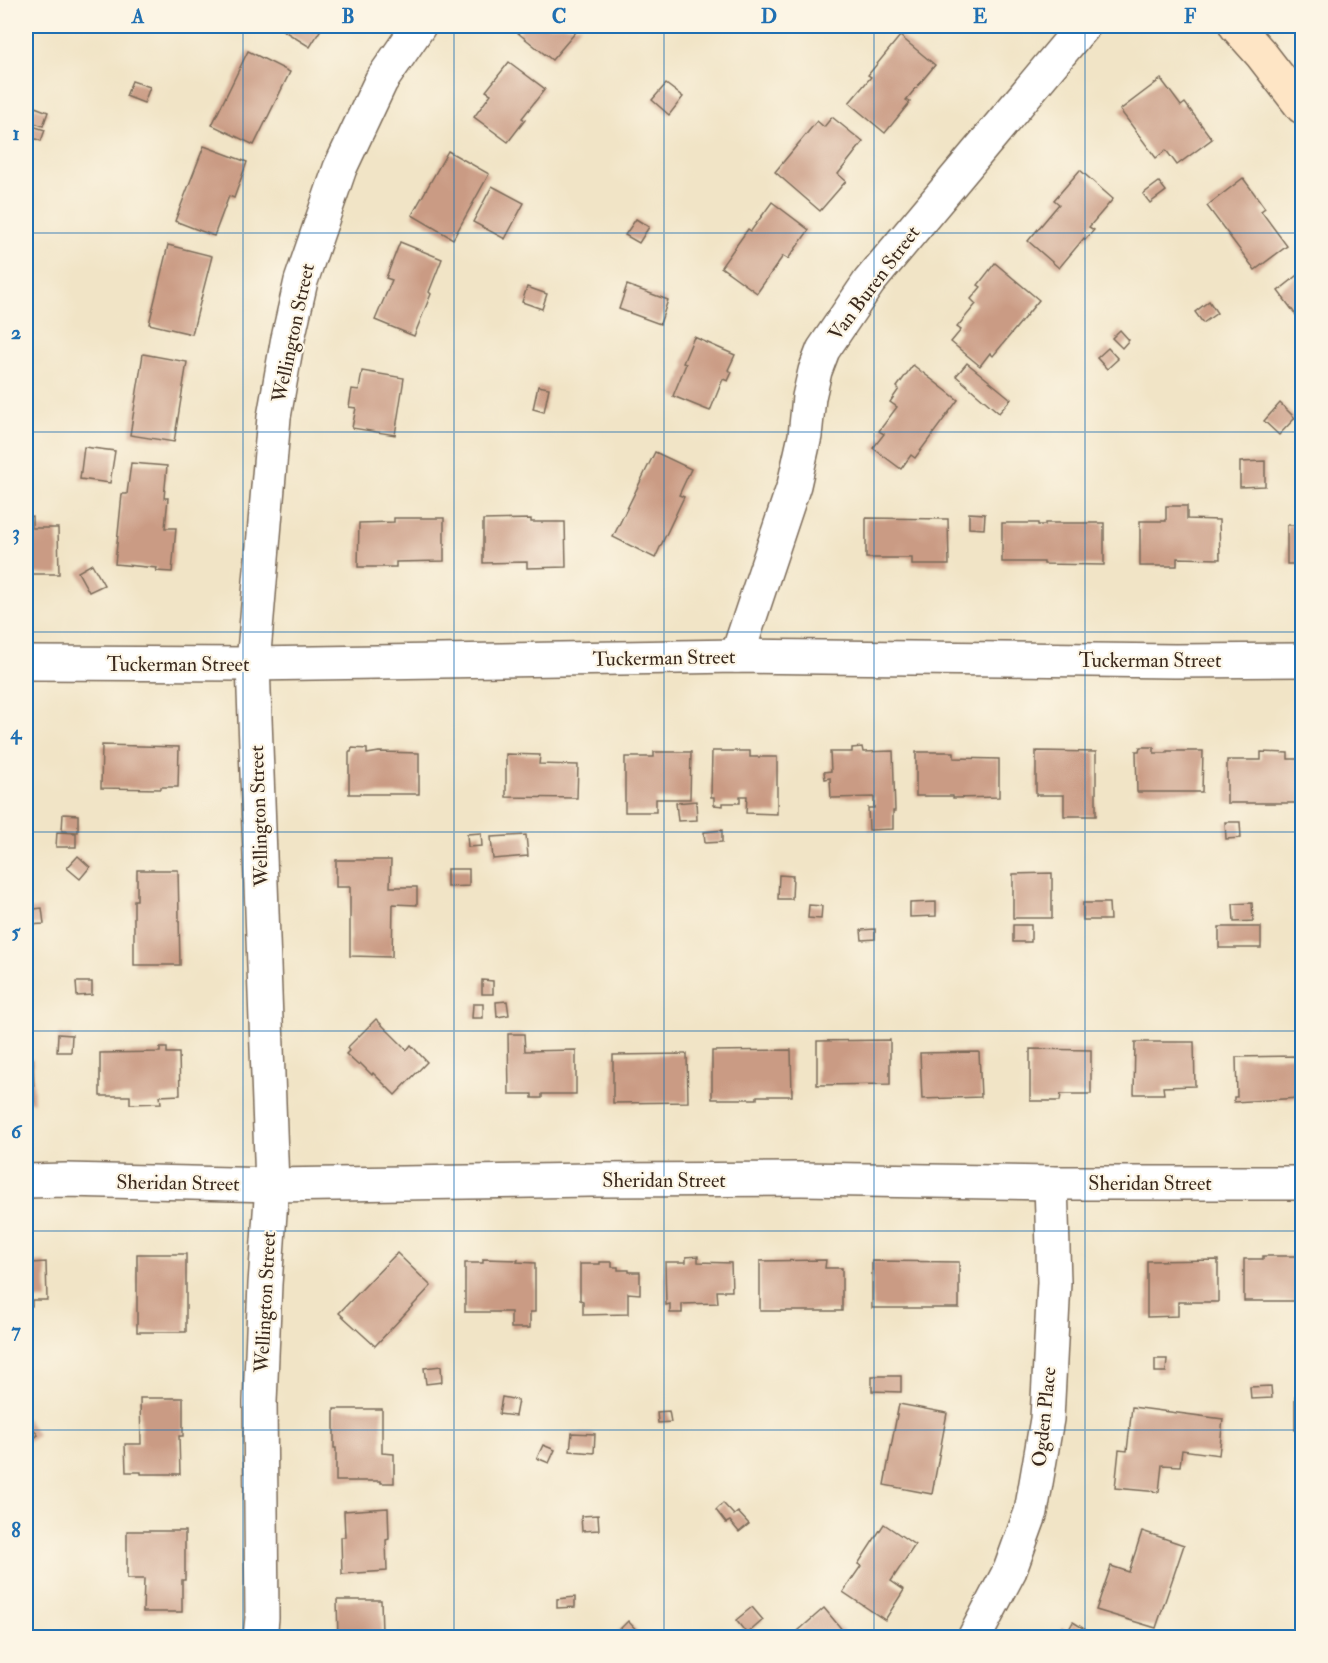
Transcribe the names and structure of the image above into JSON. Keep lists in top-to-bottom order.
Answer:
{
  "streets": {
    "street": [
      "Van Buren Street",
      "Wellington Street",
      "Tuckerman Street",
      "Sheridan Street",
      "Ogden Place"
    ]
  },
  "crossings": [
    ["Van Buren Street", "Tuckerman Street"],
    ["Wellington Street", "Tuckerman Street"],
    ["Wellington Street", "Sheridan Street"],
    ["Sheridan Street", "Ogden Place"]
  ],
  "grid": {
    "columns": [
      "A",
      "B",
      "C",
      "D",
      "E",
      "F"
    ],
    "rows": [
      "1",
      "2",
      "3",
      "4",
      "5",
      "6",
      "7",
      "8"
    ]
  }
}
